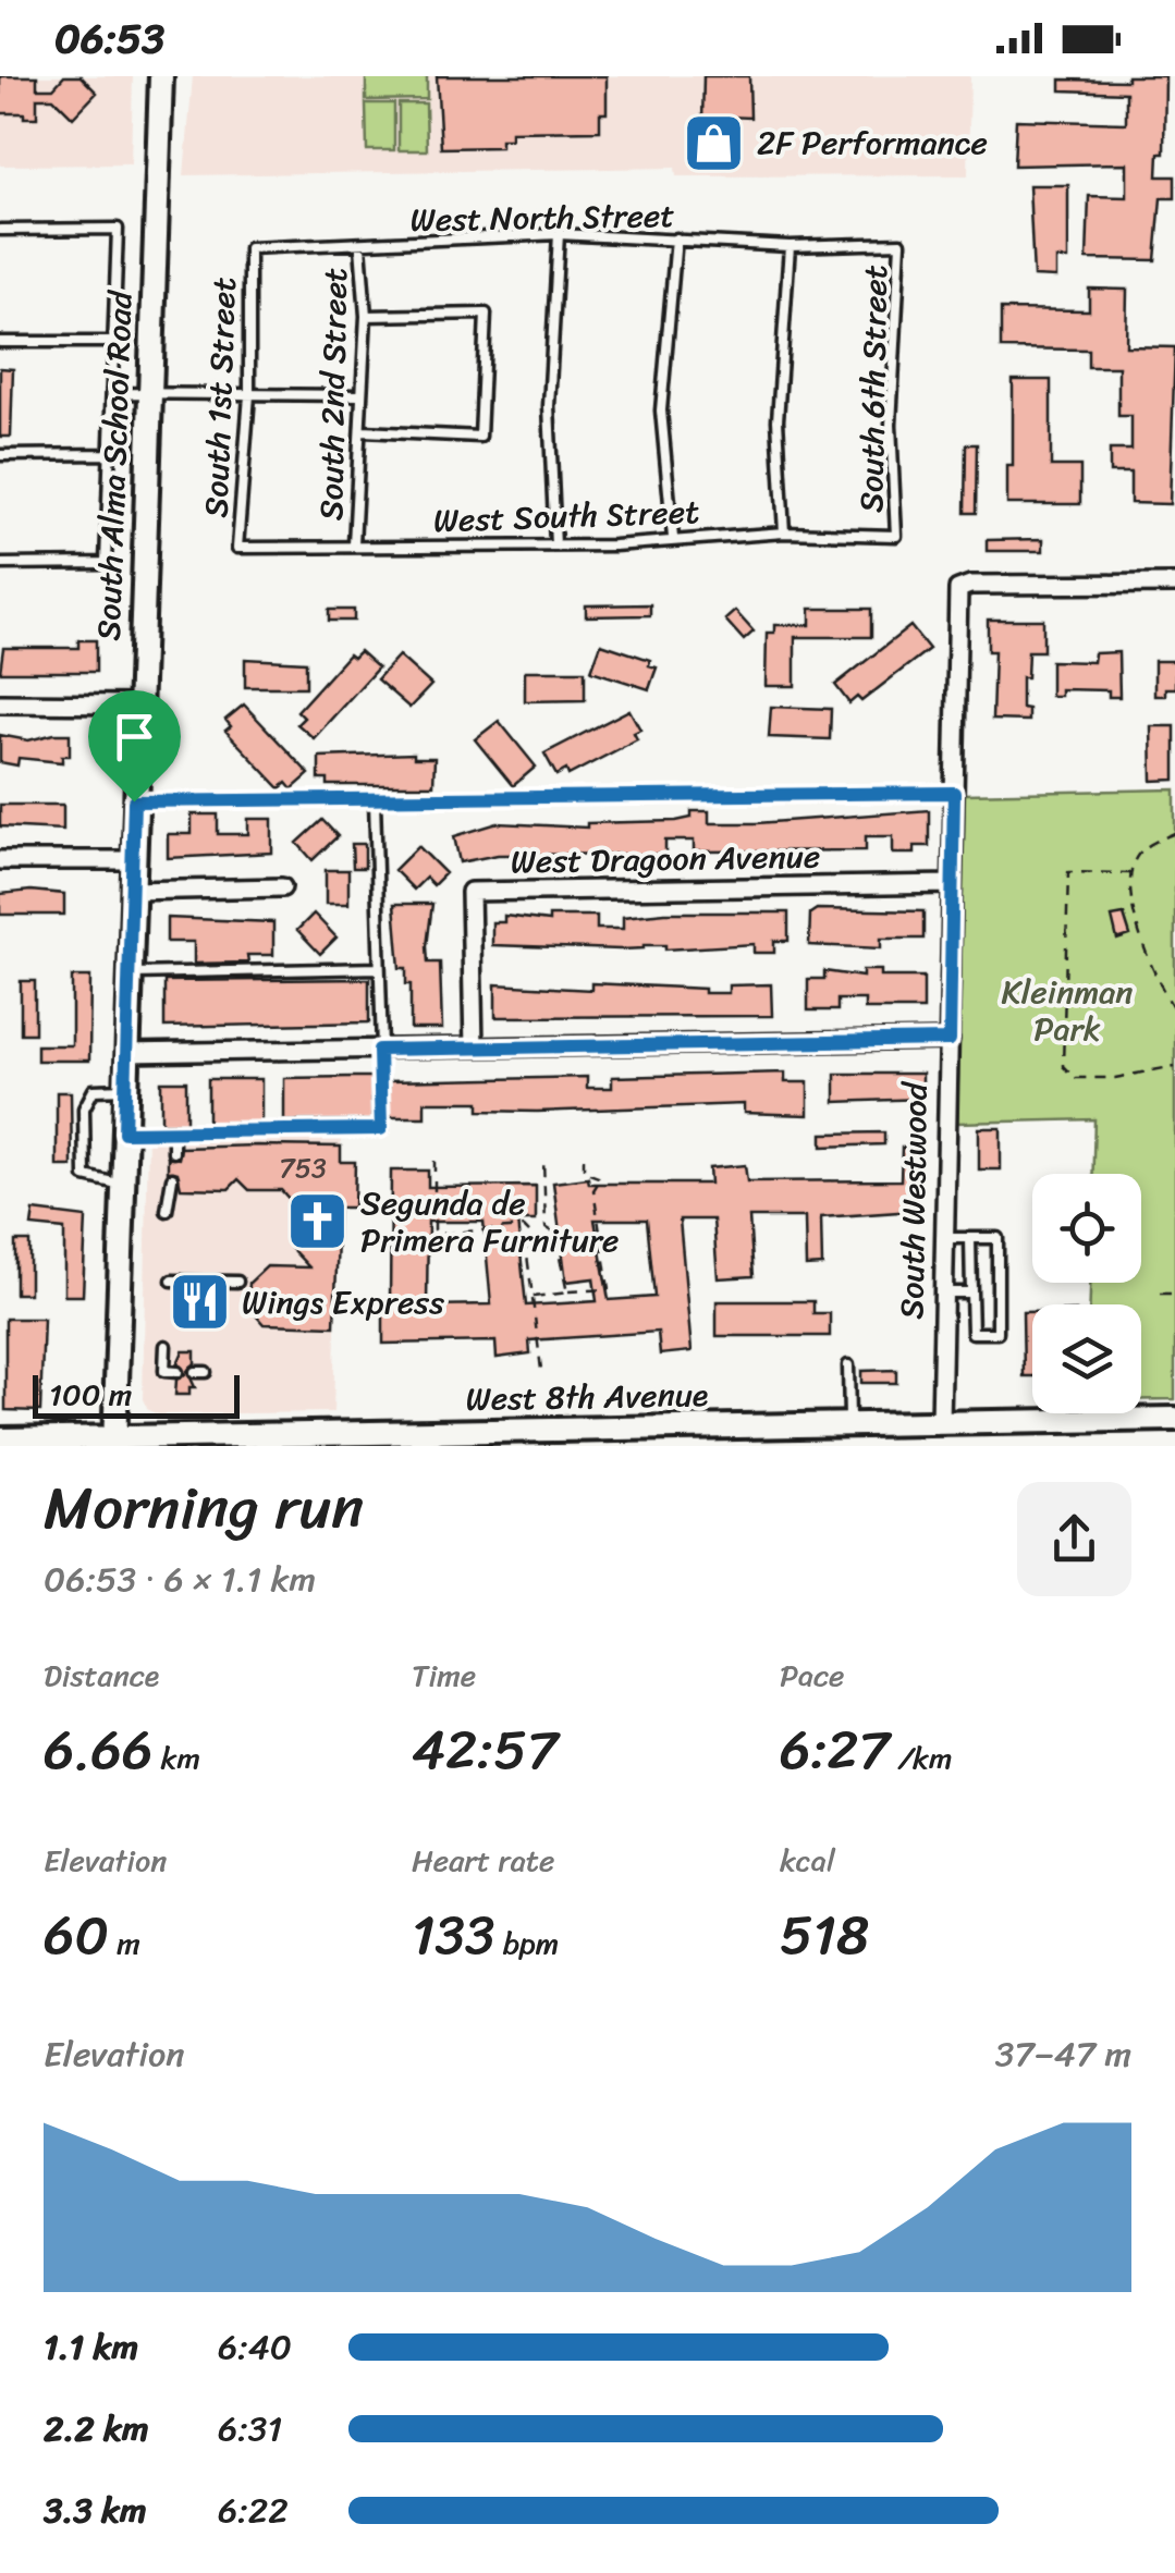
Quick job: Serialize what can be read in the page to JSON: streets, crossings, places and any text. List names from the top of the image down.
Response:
{
  "streets": {
    "main road": ["South Alma School Road", "West 8th Avenue"],
    "street": ["West Dragoon Avenue", "South Westwood"],
    "lane": [
      "West North Street",
      "South 6th Street",
      "South 2nd Street",
      "South 1st Street",
      "West South Street"
    ]
  },
  "crossings": [
    ["West North Street", "South 6th Street"],
    ["West North Street", "South 2nd Street"],
    ["West North Street", "South 1st Street"],
    ["South 6th Street", "West South Street"],
    ["South 2nd Street", "West South Street"],
    ["South 1st Street", "West South Street"],
    ["South Alma School Road", "West 8th Avenue"],
    ["West Dragoon Avenue", "South Westwood"],
    ["South Westwood", "West 8th Avenue"]
  ],
  "parks": ["Kleinman Park"],
  "places": {
    "shop": ["2F Performance"],
    "church": ["Segunda de Primera Furniture"],
    "restaurant": ["Wings Express"]
  },
  "house_numbers": ["753"],
  "scale_bar": "100 m",
  "page": {
    "status": "06:53",
    "scale": "100 m",
    "heading": ["Morning run", "06:53 · 6 × 1.1 km"],
    "stats": [
      ["Distance", "6.66 km"],
      ["Time", "42:57"],
      ["Pace", "6:27 /km"],
      ["Elevation", "60 m"],
      ["Heart rate", "133 bpm"],
      ["kcal", "518"]
    ],
    "chart": ["Elevation", "37–47 m"],
    "list": [
      {
        "name": "1.1 km",
        "note": "6:40"
      },
      {
        "name": "2.2 km",
        "note": "6:31"
      },
      {
        "name": "3.3 km",
        "note": "6:22"
      }
    ]
  }
}
